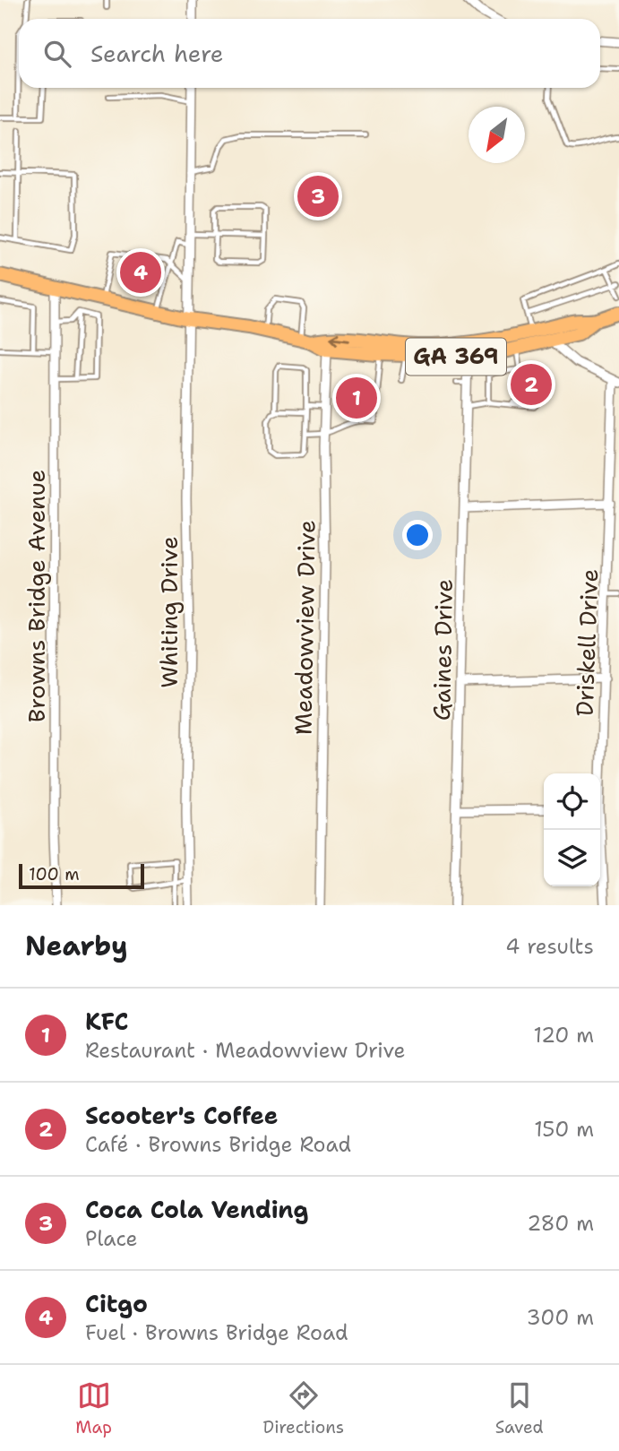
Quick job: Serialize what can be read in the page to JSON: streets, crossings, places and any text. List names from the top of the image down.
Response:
{
  "streets": {
    "main road": ["GA 369"],
    "street": [
      "Browns Bridge Avenue",
      "Whiting Drive",
      "Meadowview Drive",
      "Driskell Drive",
      "Gaines Drive"
    ]
  },
  "crossings": [
    ["GA 369", "Browns Bridge Avenue"],
    ["GA 369", "Whiting Drive"],
    ["GA 369", "Meadowview Drive"],
    ["GA 369", "Gaines Drive"]
  ],
  "scale_bar": "100 m",
  "north": "bottom left",
  "page": {
    "search": "Search here",
    "pins": [
      "3",
      "4",
      "2",
      "1"
    ],
    "scale": "100 m",
    "heading": ["Nearby", "4 results"],
    "list": [
      {
        "mark": "1",
        "name": "KFC",
        "note": "Restaurant · Meadowview Drive",
        "value": "120 m"
      },
      {
        "mark": "2",
        "name": "Scooter's Coffee",
        "note": "Café · Browns Bridge Road",
        "value": "150 m"
      },
      {
        "mark": "3",
        "name": "Coca Cola Vending",
        "note": "Place",
        "value": "280 m"
      },
      {
        "mark": "4",
        "name": "Citgo",
        "note": "Fuel · Browns Bridge Road",
        "value": "300 m"
      }
    ],
    "nav": ["Map", "Directions", "Saved"]
  }
}
